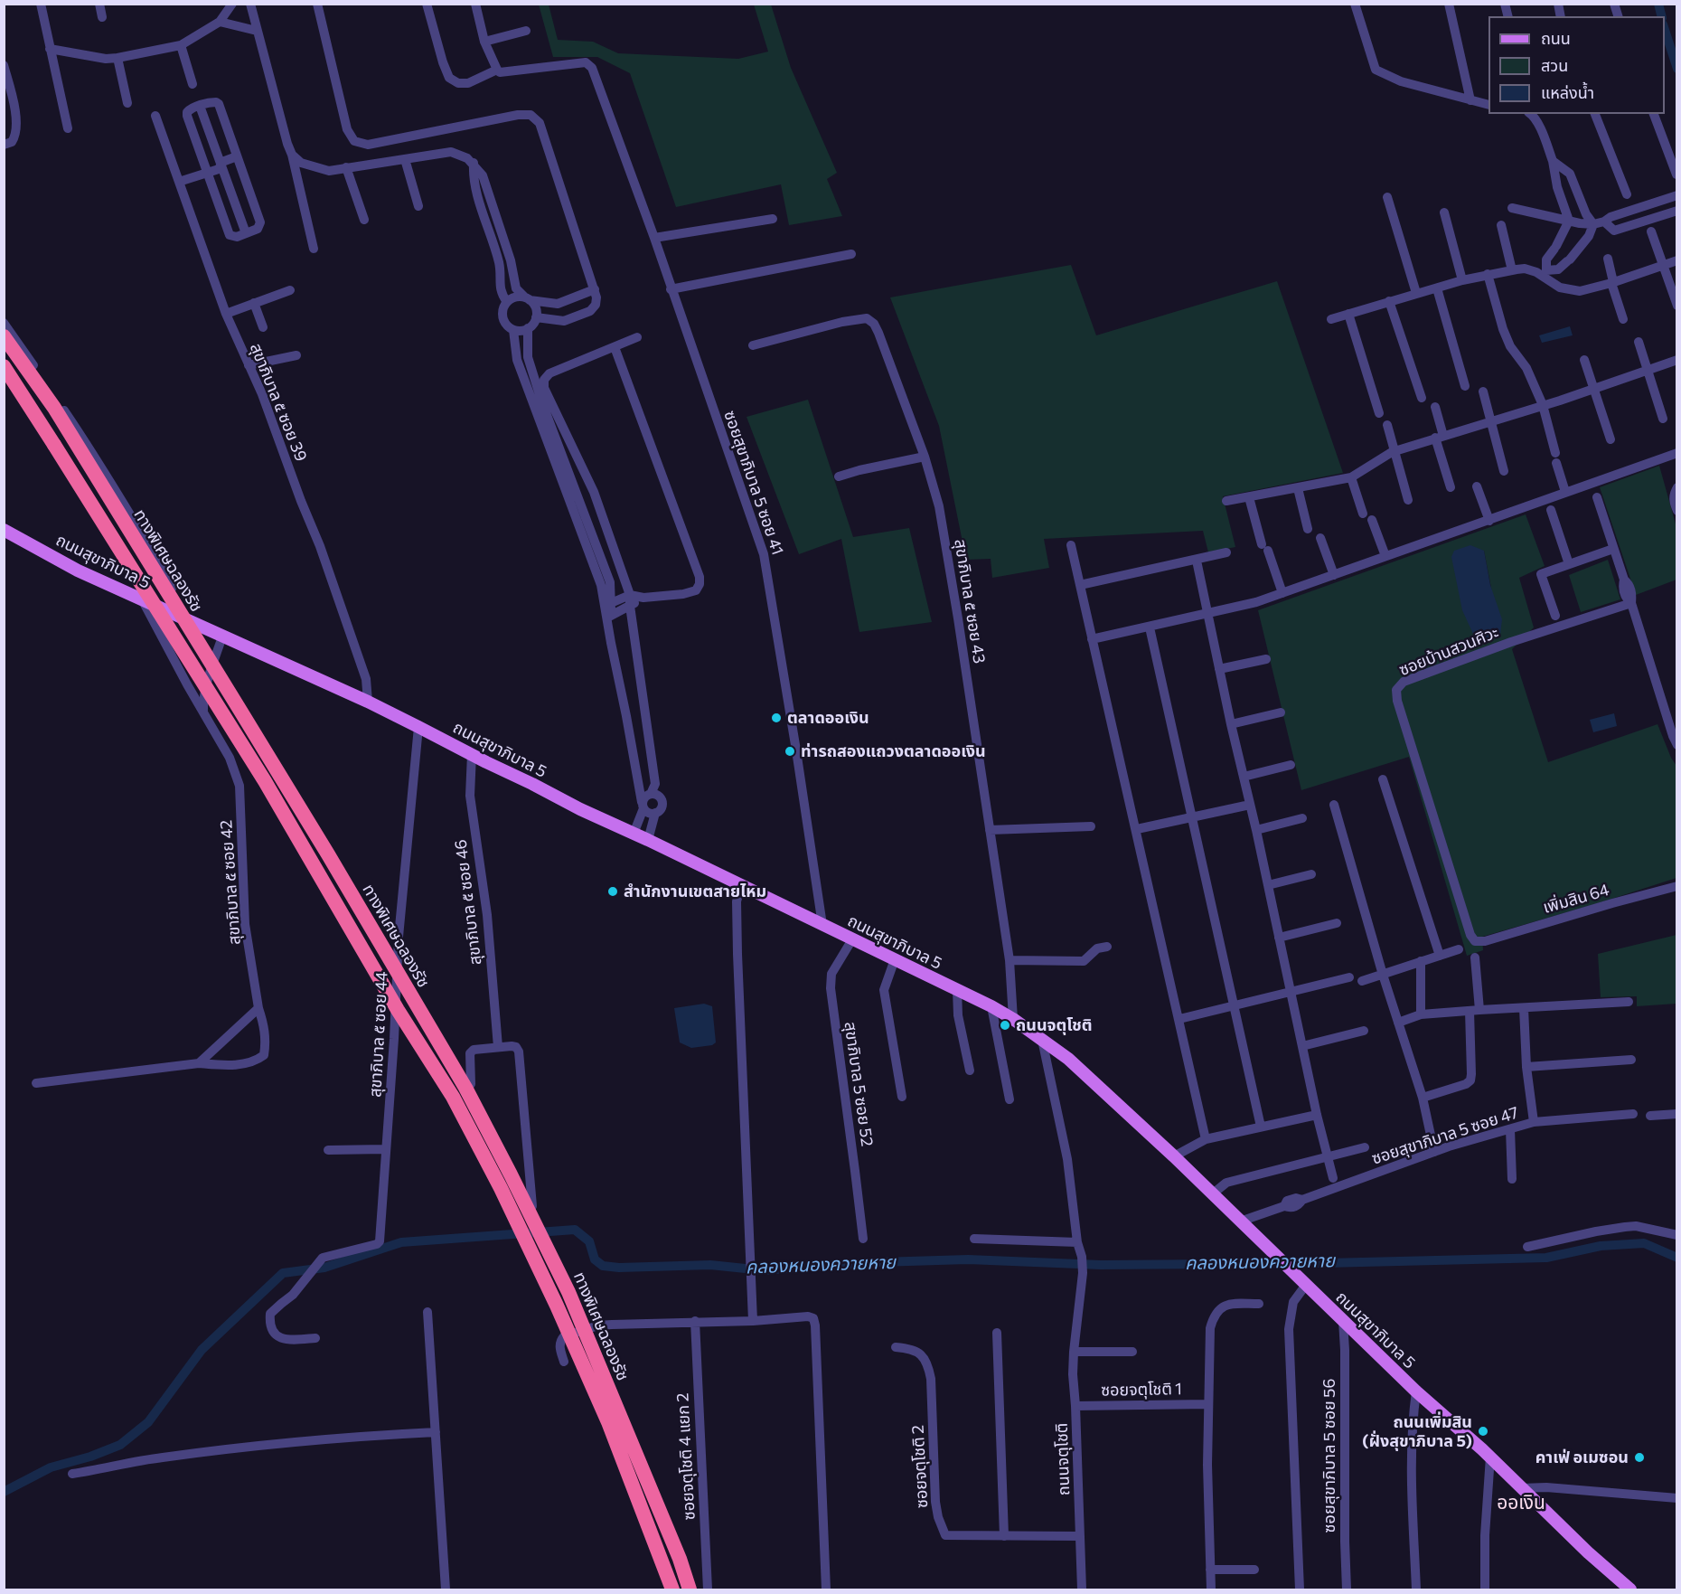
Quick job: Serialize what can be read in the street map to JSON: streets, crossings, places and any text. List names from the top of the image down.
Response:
{
  "streets": {
    "highway": ["ทางพิเศษฉลองรัช"],
    "main road": ["ถนนสุขาภิบาล 5"],
    "street": [
      "สุขาภิบาล ๕ ซอย 39",
      "ซอยสุขาภิบาล 5 ซอย 41",
      "สุขาภิบาล ๕ ซอย 43",
      "ซอยบ้านสวนศิวะ",
      "สุขาภิบาล ๕ ซอย 42",
      "เพิ่มสิน 64",
      "สุขาภิบาล ๕ ซอย 46",
      "สุขาภิบาล ๕ ซอย 44",
      "สุขาภิบาล 5 ซอย 52",
      "ซอยสุขาภิบาล 5 ซอย 47",
      "ซอยจตุโชติ 1",
      "ซอยสุขาภิบาล 5 ซอย 56",
      "ซอยจตุโชติ 4 แยก 2",
      "ถนนจตุโชติ",
      "ซอยจตุโชติ 2"
    ]
  },
  "crossings": [
    ["สุขาภิบาล ๕ ซอย 39", "ถนนสุขาภิบาล 5"],
    ["ซอยสุขาภิบาล 5 ซอย 41", "ถนนสุขาภิบาล 5"],
    ["ถนนสุขาภิบาล 5", "สุขาภิบาล ๕ ซอย 43"],
    ["ถนนสุขาภิบาล 5", "สุขาภิบาล ๕ ซอย 42"],
    ["ถนนสุขาภิบาล 5", "สุขาภิบาล ๕ ซอย 46"],
    ["ถนนสุขาภิบาล 5", "สุขาภิบาล ๕ ซอย 44"],
    ["ถนนสุขาภิบาล 5", "สุขาภิบาล 5 ซอย 52"],
    ["ถนนสุขาภิบาล 5", "ซอยสุขาภิบาล 5 ซอย 47"],
    ["ถนนสุขาภิบาล 5", "ซอยสุขาภิบาล 5 ซอย 56"],
    ["ถนนสุขาภิบาล 5", "ถนนจตุโชติ"],
    ["ซอยบ้านสวนศิวะ", "เพิ่มสิน 64"],
    ["ซอยจตุโชติ 1", "ถนนจตุโชติ"],
    ["ถนนจตุโชติ", "ซอยจตุโชติ 2"]
  ],
  "districts": ["ออเงิน"],
  "water": ["คลองหนองควายหาย"],
  "places": [
    "ตลาดออเงิน",
    "ท่ารถสองแถวงตลาดออเงิน",
    "สำนักงานเขตสายไหม",
    "ถนนจตุโชติ",
    "ถนนเพิ่มสิน (ฝั่งสุขาภิบาล 5)",
    "คาเฟ่ อเมซอน"
  ],
  "legend": ["ถนน", "สวน", "แหล่งน้ำ"]
}
